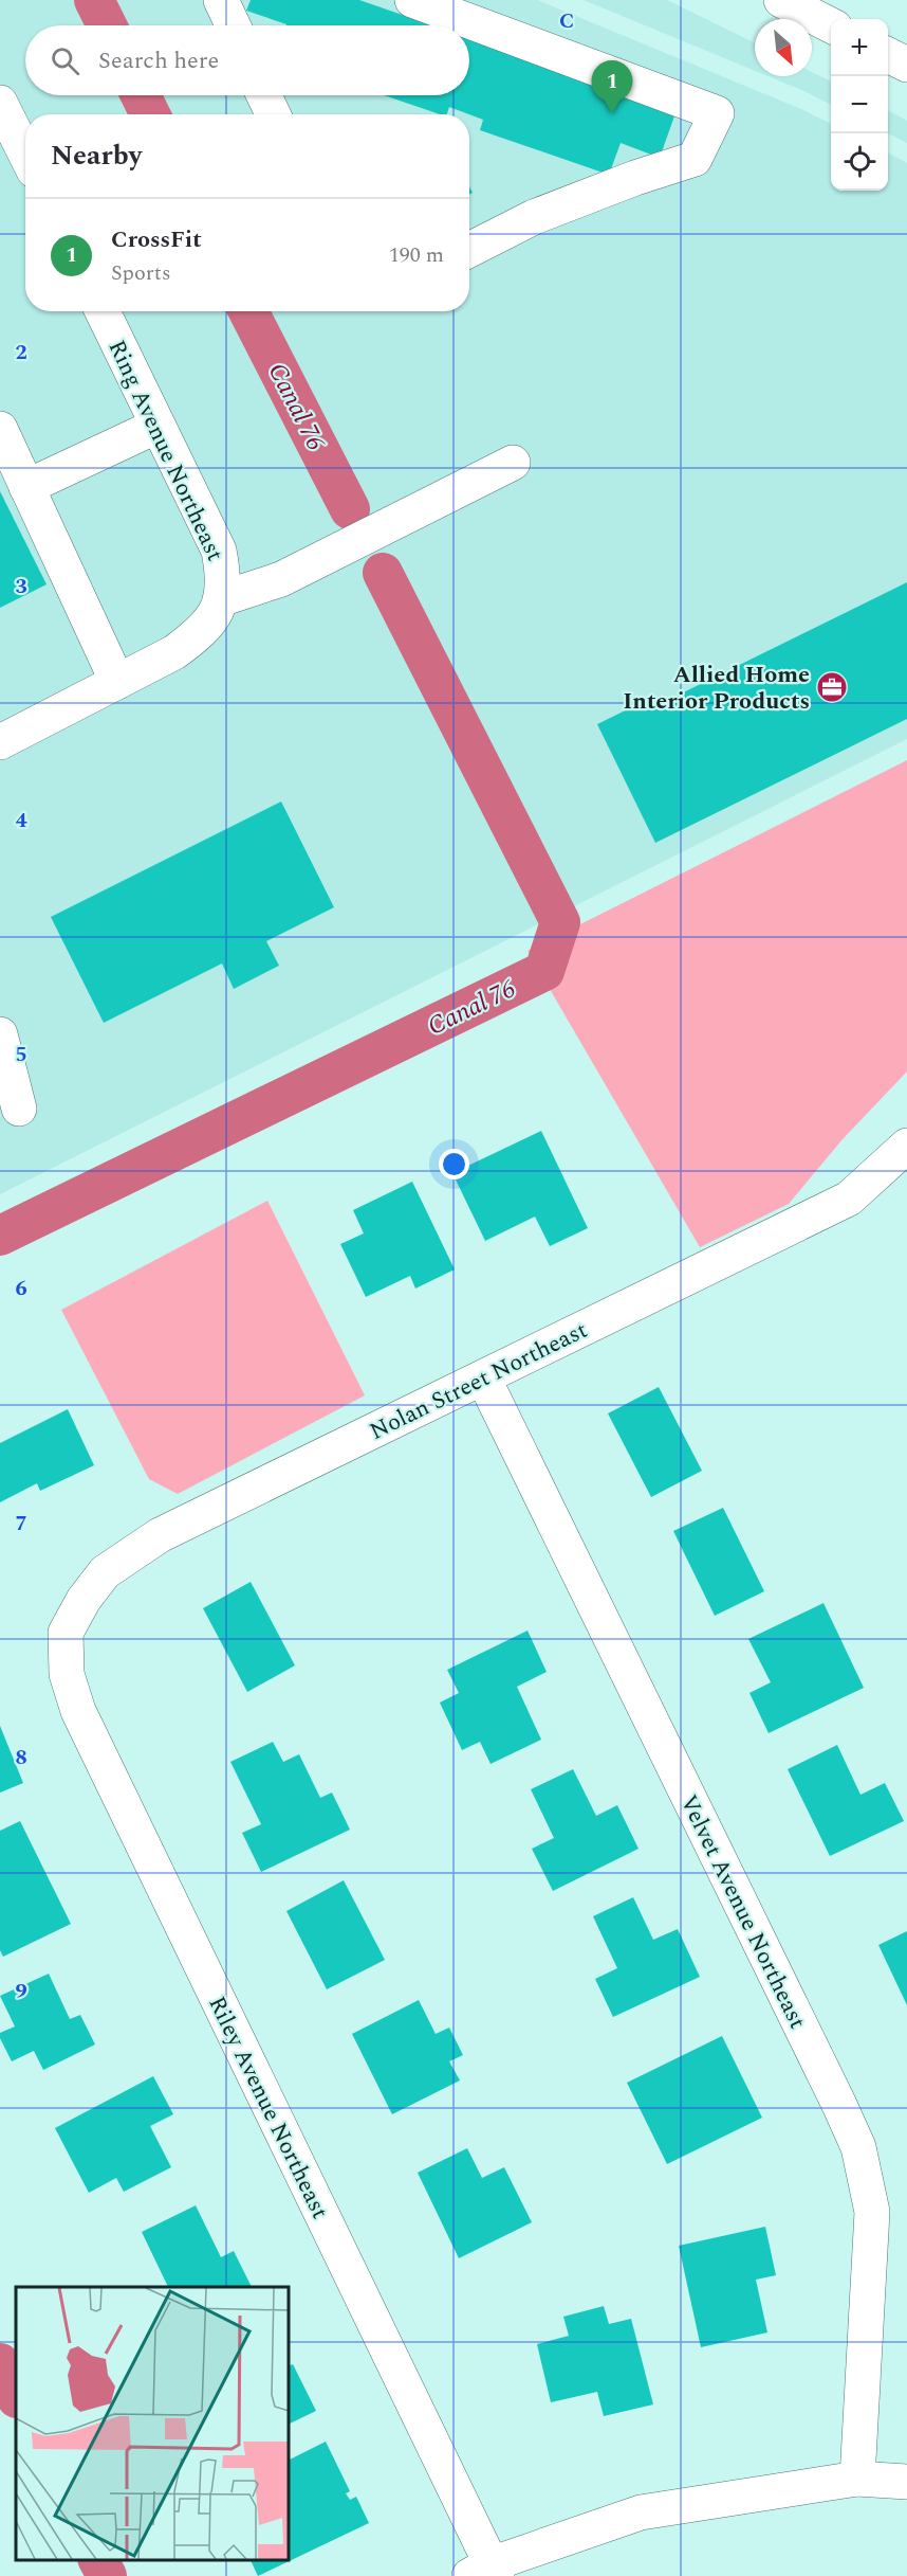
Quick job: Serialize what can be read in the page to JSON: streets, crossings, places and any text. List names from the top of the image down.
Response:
{
  "streets": {
    "main road": [
      "Ring Avenue Northeast",
      "Nolan Street Northeast",
      "Velvet Avenue Northeast",
      "Riley Avenue Northeast"
    ]
  },
  "crossings": [
    ["Nolan Street Northeast", "Velvet Avenue Northeast"],
    ["Nolan Street Northeast", "Riley Avenue Northeast"]
  ],
  "water": ["Canal 76"],
  "places": {
    "office": ["Allied Home Interior Products"]
  },
  "north": "bottom right",
  "page": {
    "map_buttons": ["+", "−"],
    "search": "Search here",
    "pins": "1",
    "heading": "Nearby",
    "list": [
      {
        "mark": "1",
        "name": "CrossFit",
        "note": "Sports",
        "value": "190 m"
      }
    ]
  },
  "grid": {
    "columns": ["C"],
    "rows": [
      "2",
      "3",
      "4",
      "5",
      "6",
      "7",
      "8",
      "9"
    ]
  }
}
